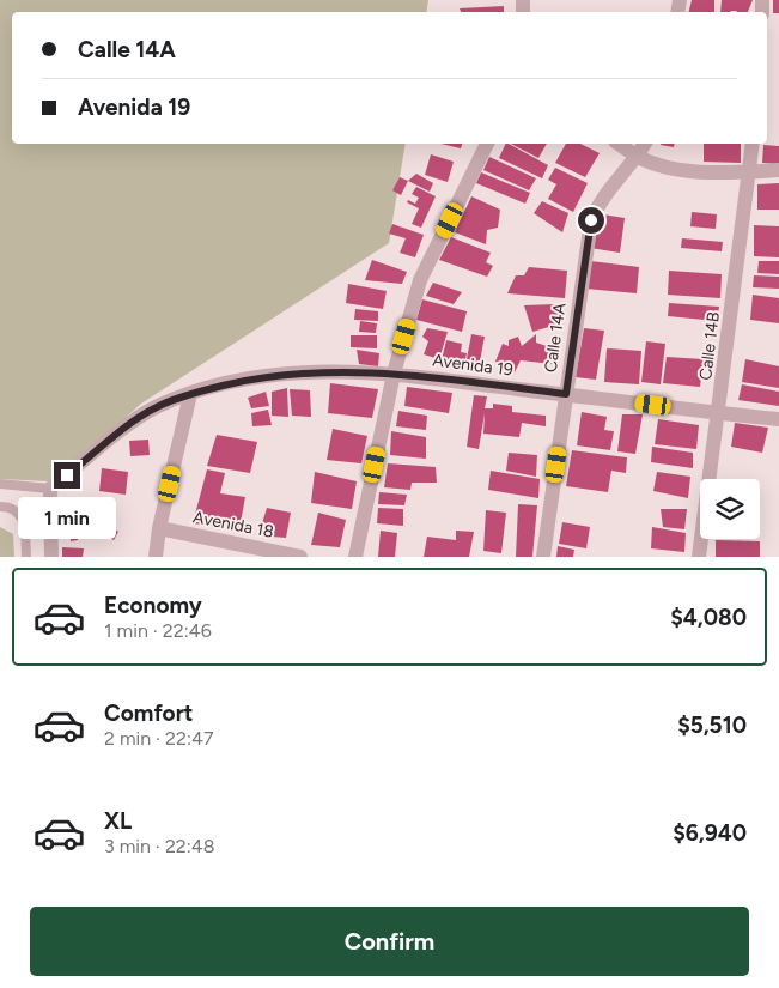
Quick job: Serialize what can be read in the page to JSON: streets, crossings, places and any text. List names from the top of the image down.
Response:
{
  "streets": {
    "street": [
      "Calle 14A",
      "Calle 14B",
      "Avenida 19",
      "Avenida 18"
    ]
  },
  "crossings": [
    ["Calle 14A", "Avenida 19"],
    ["Calle 14B", "Avenida 19"]
  ],
  "page": {
    "banner": ["Calle 14A", "Avenida 19"],
    "bubble": "1 min",
    "list": [
      {
        "name": "Economy",
        "note": "1 min · 22:46",
        "value": "$4,080"
      },
      {
        "name": "Comfort",
        "note": "2 min · 22:47",
        "value": "$5,510"
      },
      {
        "name": "XL",
        "note": "3 min · 22:48",
        "value": "$6,940"
      }
    ],
    "buttons": "Confirm"
  }
}
